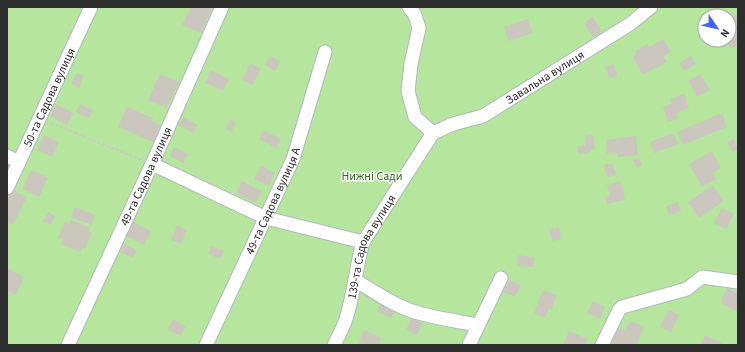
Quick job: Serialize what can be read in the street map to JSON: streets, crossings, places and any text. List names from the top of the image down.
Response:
{
  "streets": {
    "street": [
      "Завальна вулиця",
      "50-та Садова вулиця",
      "49-та Садова вулиця",
      "49-та Садова вулиця А",
      "139-та Садова вулиця"
    ]
  },
  "crossings": [
    ["Завальна вулиця", "139-та Садова вулиця"]
  ],
  "parks": ["Нижні Сади"],
  "north": "bottom right"
}
